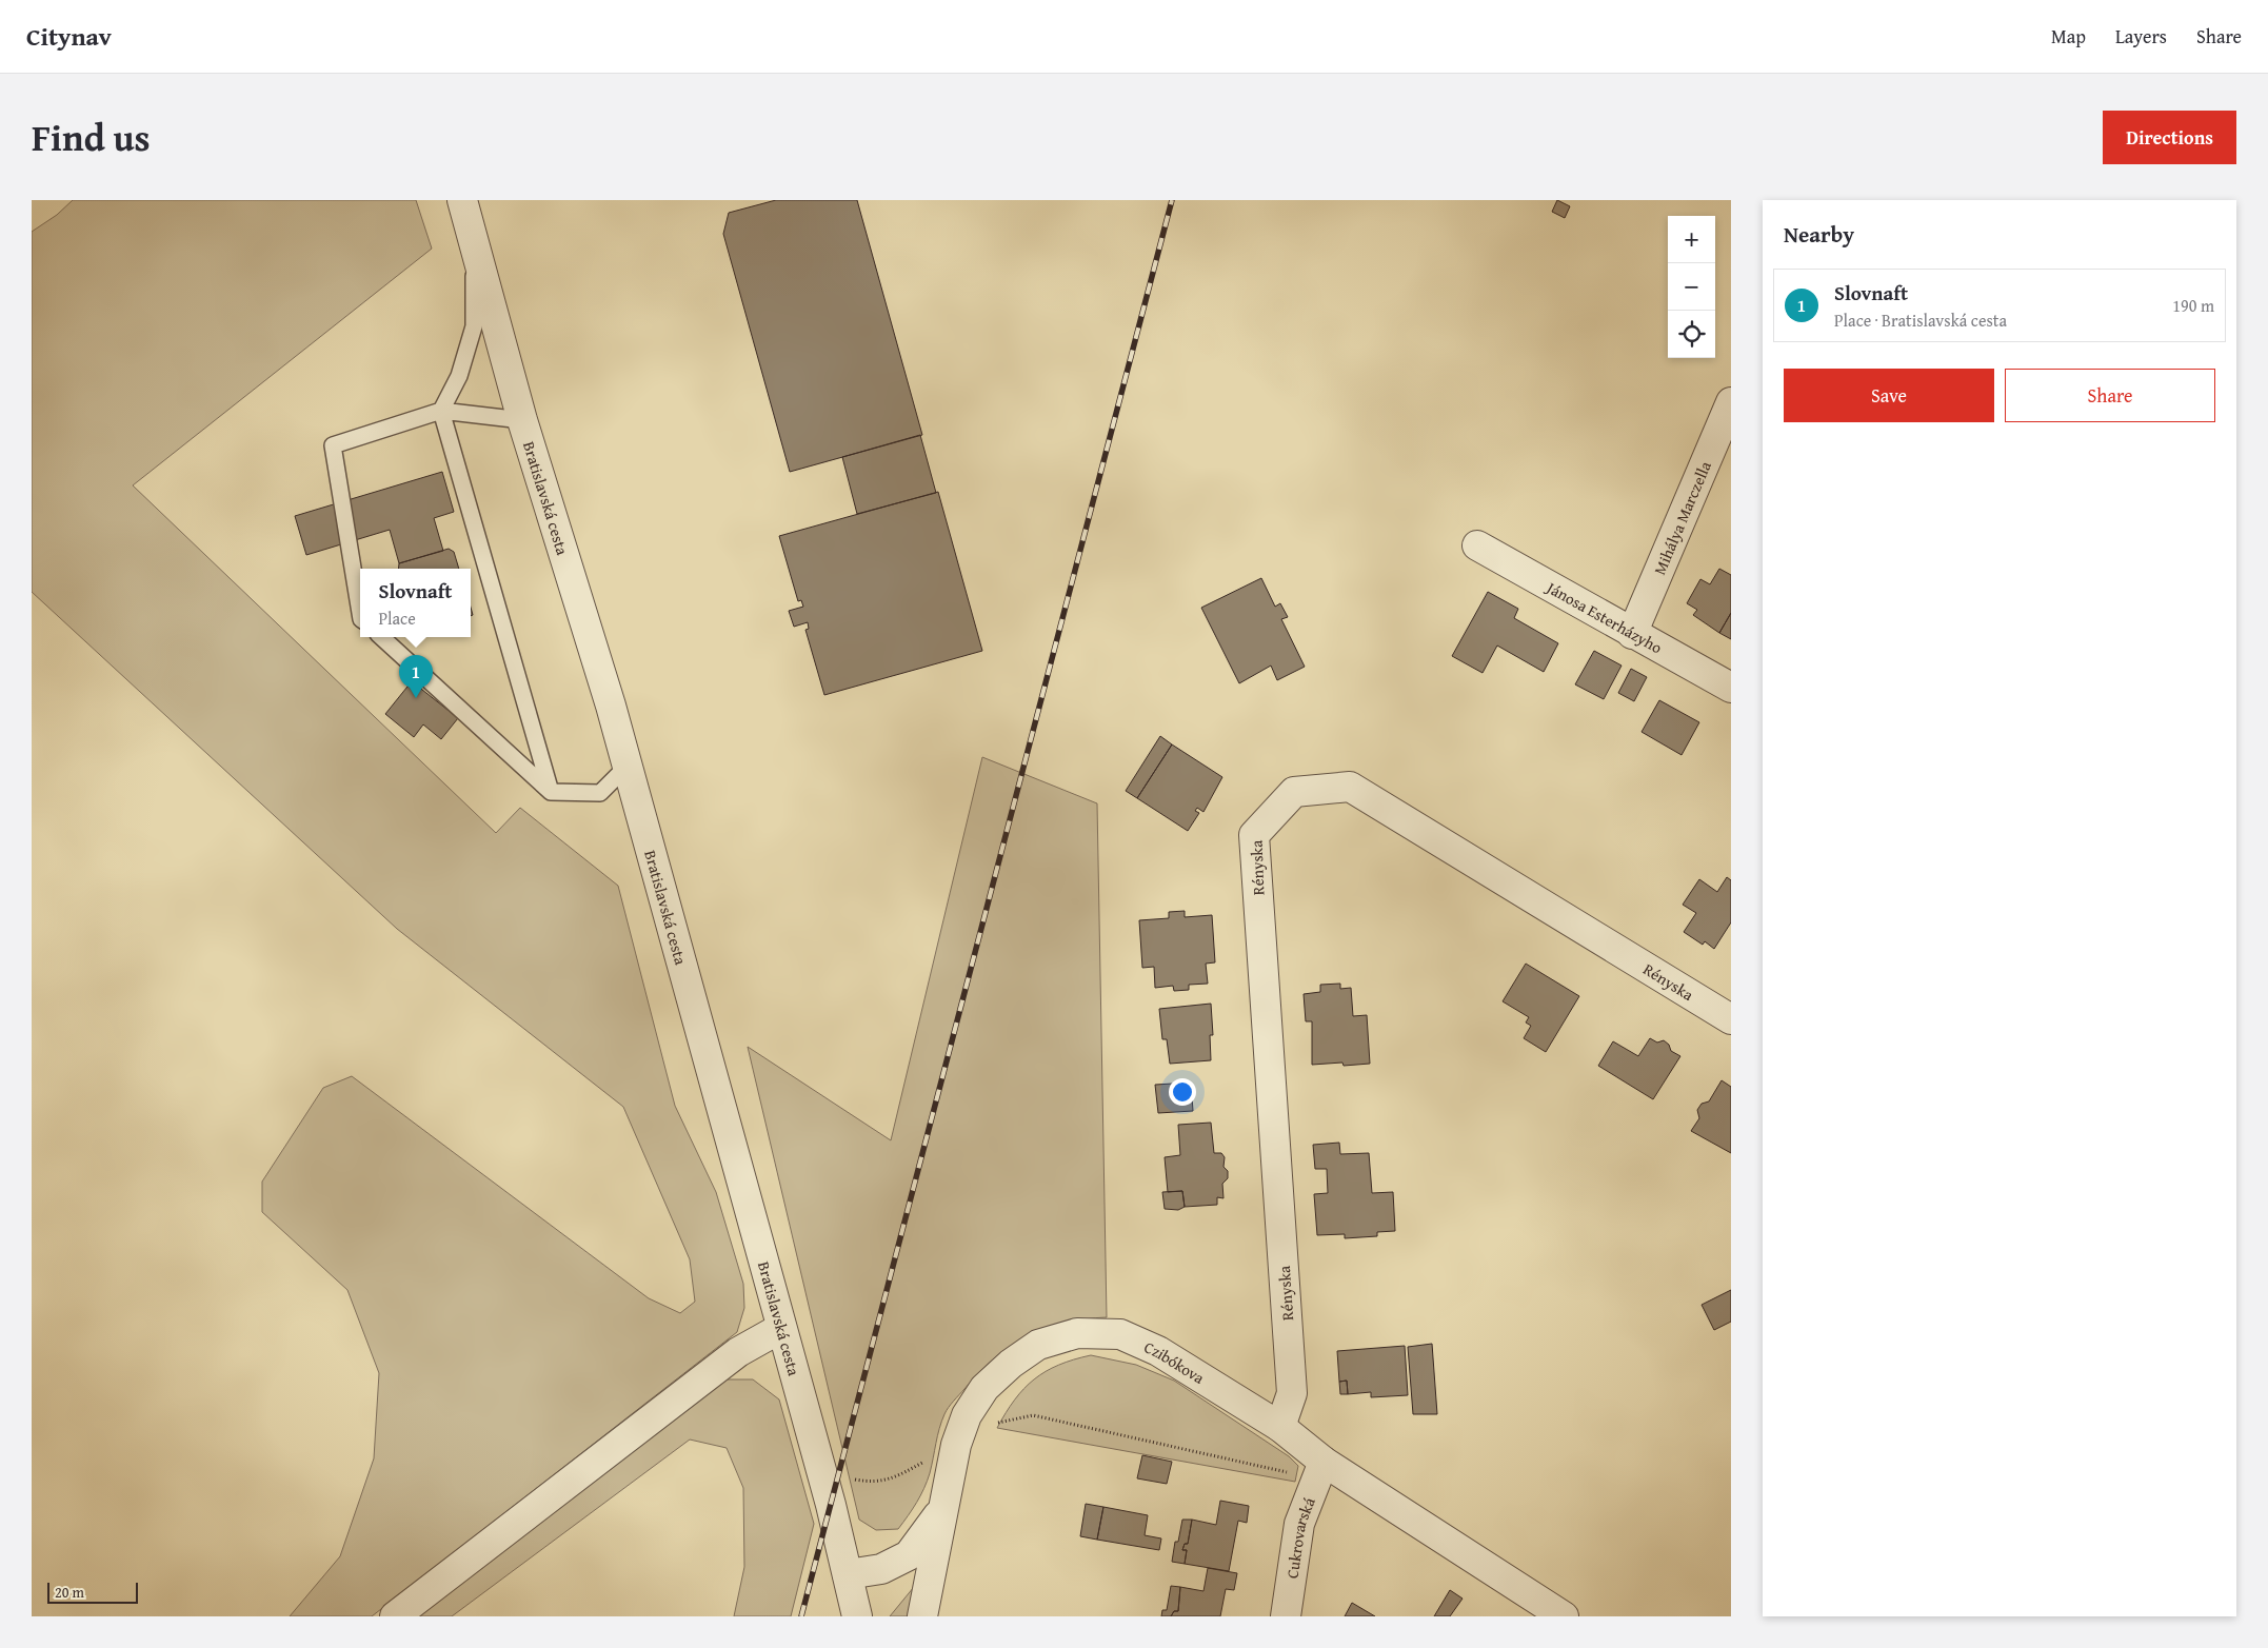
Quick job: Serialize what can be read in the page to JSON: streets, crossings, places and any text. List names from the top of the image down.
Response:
{
  "streets": {
    "street": [
      "Bratislavská cesta",
      "Mihálya Marczella",
      "Jánosa Esterházyho",
      "Rényska",
      "Czibókova",
      "Cukrovarská"
    ]
  },
  "crossings": [
    ["Bratislavská cesta", "Czibókova"],
    ["Mihálya Marczella", "Jánosa Esterházyho"],
    ["Rényska", "Czibókova"],
    ["Czibókova", "Cukrovarská"]
  ],
  "scale_bar": "20 m",
  "page": {
    "header": "Citynav",
    "nav": ["Map", "Layers", "Share"],
    "title": "Find us",
    "buttons": [
      "Directions",
      ["Save", "Share"]
    ],
    "heading": "Nearby",
    "map_buttons": ["+", "−"],
    "list": [
      {
        "mark": "1",
        "name": "Slovnaft",
        "note": "Place · Bratislavská cesta",
        "value": "190 m"
      }
    ],
    "popup": ["Slovnaft", "Place"],
    "pins": "1",
    "scale": "20 m"
  }
}
